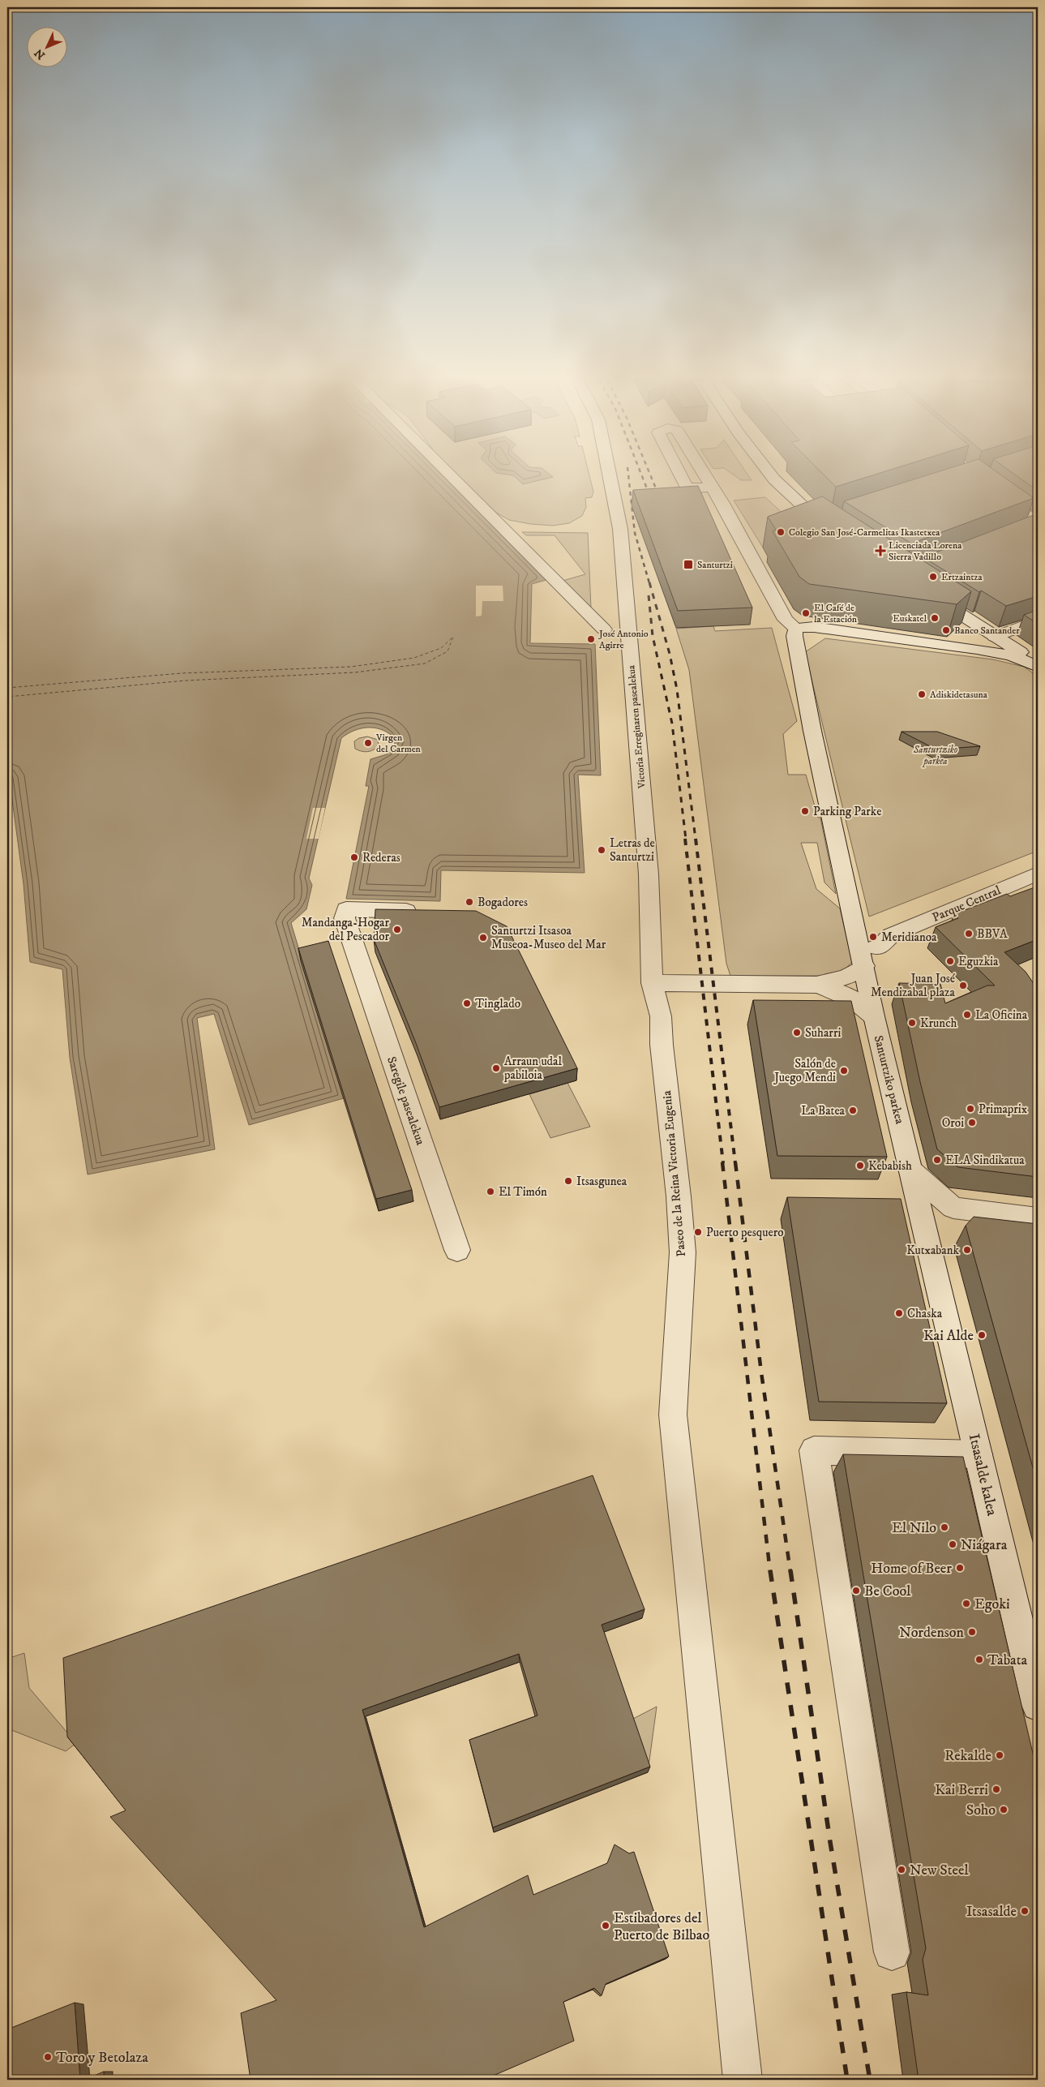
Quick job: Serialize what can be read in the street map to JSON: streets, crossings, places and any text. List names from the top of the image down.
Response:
{
  "streets": {
    "street": [
      "Victoria Erreginaren pasealekua",
      "Parque Central",
      "Santurtziko parkea",
      "Saregile pasealekua",
      "Paseo de la Reina Victoria Eugenia",
      "Itsasalde kalea"
    ]
  },
  "crossings": [
    ["Victoria Erreginaren pasealekua", "Paseo de la Reina Victoria Eugenia"],
    ["Santurtziko parkea", "Itsasalde kalea"]
  ],
  "parks": ["Santurtziko parkea"],
  "places": {
    "other": [
      "Colegio San José-Carmelitas Ikastetxea",
      "Ertzaintza",
      "El Café de la Estación",
      "Euskatel",
      "Banco Santander",
      "José Antonio Agirre",
      "Adiskidetasuna",
      "Virgen del Carmen",
      "Parking Parke",
      "Letras de Santurtzi",
      "Rederas",
      "Bogadores",
      "Mandanga-Hogar del Pescador",
      "BBVA",
      "Meridianoa",
      "Santurtzi Itsasoa Museoa-Museo del Mar",
      "Eguzkia",
      "Juan José Mendizabal plaza",
      "Tinglado",
      "La Oficina",
      "Krunch",
      "Suharri",
      "Arraun udal pabiloia",
      "Salón de Juego Mendi",
      "Primaprix",
      "La Batea",
      "Oroi",
      "ELA Sindikatua",
      "Kebabish",
      "Itsasgunea",
      "El Timón",
      "Puerto pesquero",
      "Kutxabank",
      "Chaska",
      "Kai Alde",
      "El Nilo",
      "Niágara",
      "Home of Beer",
      "Be Cool",
      "Egoki",
      "Nordenson",
      "Tabata",
      "Rekalde",
      "Kai Berri",
      "Soho",
      "New Steel",
      "Itsasalde",
      "Estibadores del Puerto de Bilbao",
      "Toro y Betolaza"
    ],
    "health": ["Licenciada Lorena Sierra Vadillo"],
    "transit": ["Santurtzi"]
  },
  "north": "bottom left"
}
